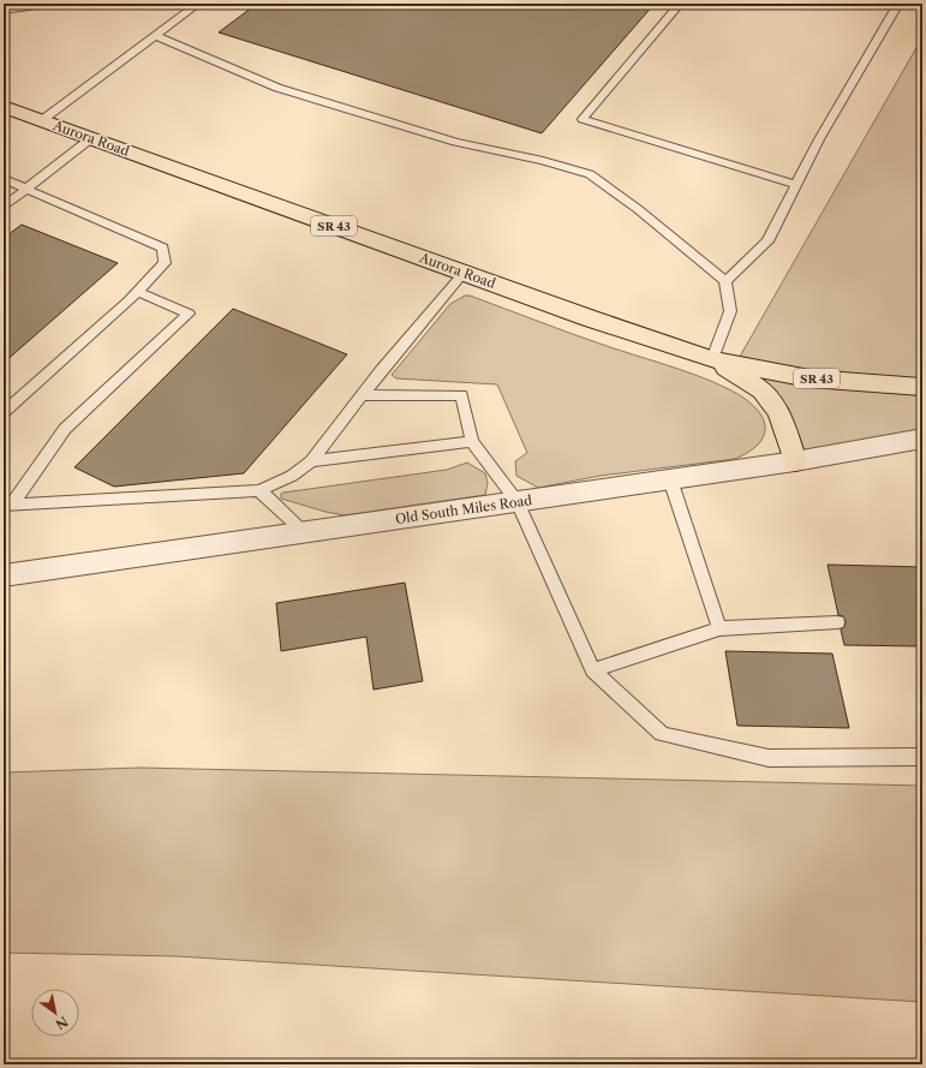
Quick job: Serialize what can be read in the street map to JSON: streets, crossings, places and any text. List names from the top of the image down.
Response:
{
  "streets": {
    "main road": ["Aurora Road", "SR 43"],
    "street": ["Old South Miles Road"]
  },
  "north": "bottom right"
}
